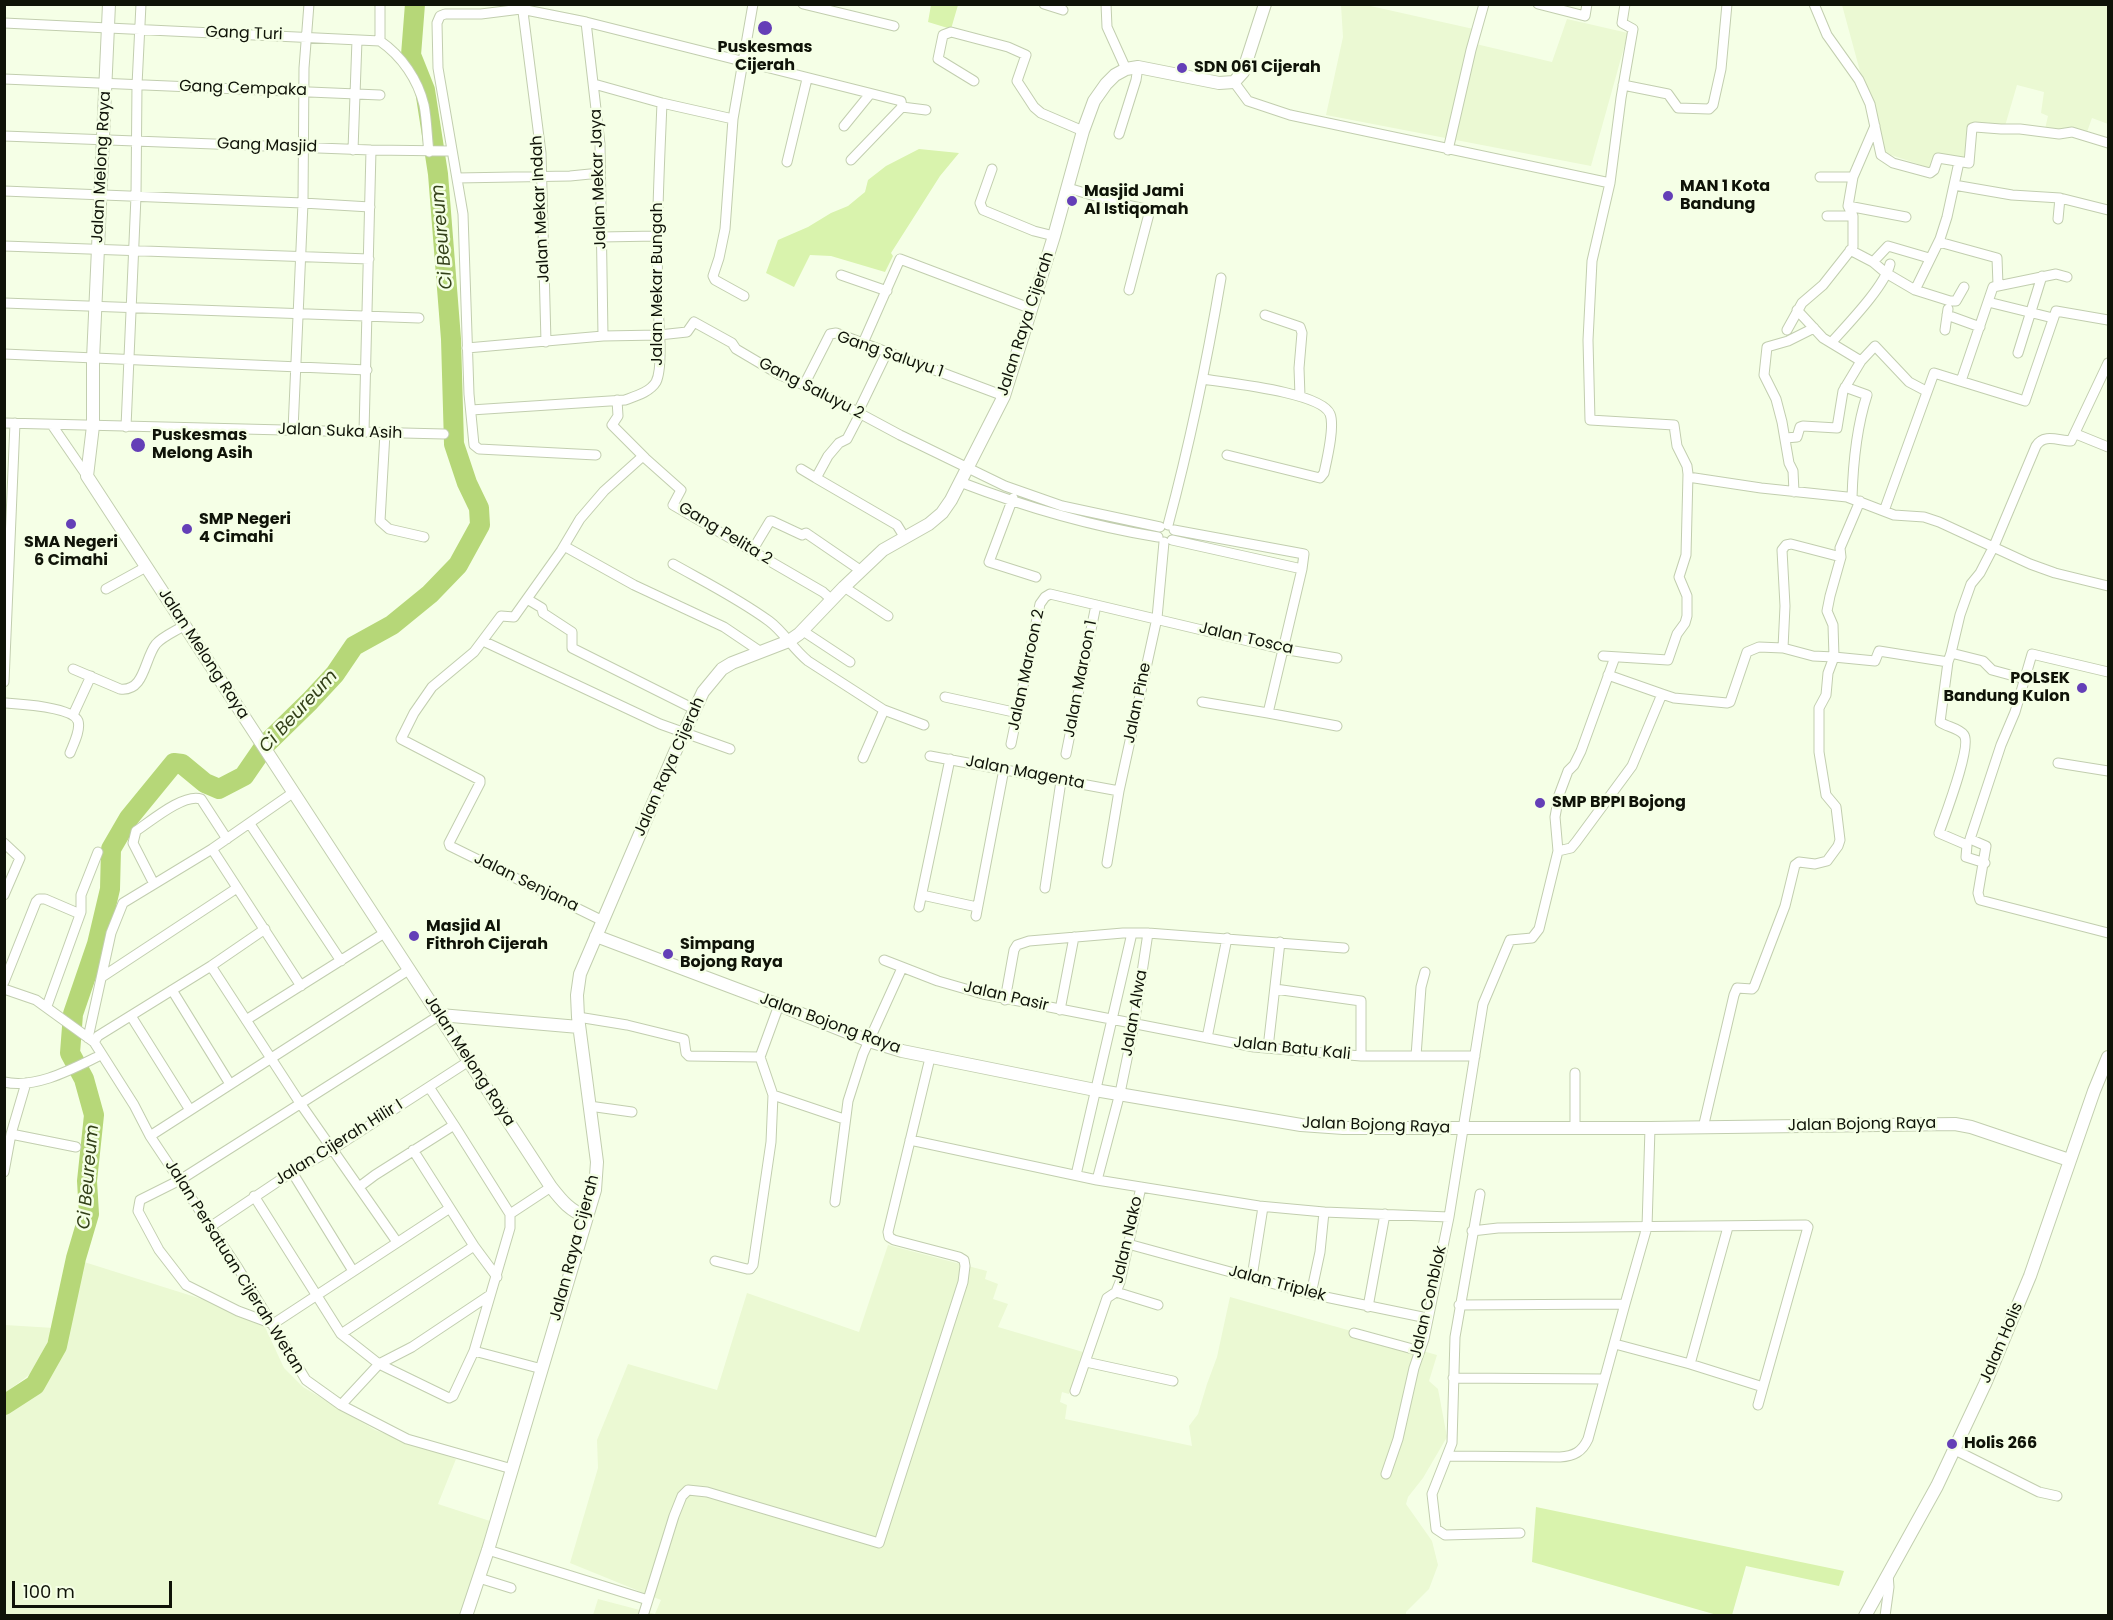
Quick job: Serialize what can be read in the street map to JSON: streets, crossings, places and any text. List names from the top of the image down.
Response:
{
  "streets": {
    "main road": [
      "Jalan Melong Raya",
      "Jalan Raya Cijerah",
      "Jalan Bojong Raya",
      "Jalan Holis"
    ],
    "street": [
      "Gang Turi",
      "Gang Cempaka",
      "Gang Masjid",
      "Jalan Mekar Jaya",
      "Jalan Mekar Indah",
      "Jalan Mekar Bungah",
      "Gang Saluyu 1",
      "Gang Saluyu 2",
      "Jalan Suka Asih",
      "Gang Pelita 2",
      "Jalan Tosca",
      "Jalan Maroon 2",
      "Jalan Maroon 1",
      "Jalan Pine",
      "Jalan Magenta",
      "Jalan Senjana",
      "Jalan Pasir",
      "Jalan Alwa",
      "Jalan Batu Kali",
      "Jalan Cijerah Hilir I",
      "Jalan Nako",
      "Jalan Persatuan Cijerah Wetan",
      "Jalan Triplek",
      "Jalan Conblok"
    ]
  },
  "crossings": [
    ["Gang Turi", "Jalan Melong Raya"],
    ["Gang Cempaka", "Jalan Melong Raya"],
    ["Gang Masjid", "Jalan Melong Raya"],
    ["Jalan Melong Raya", "Jalan Raya Cijerah"],
    ["Jalan Melong Raya", "Jalan Suka Asih"],
    ["Jalan Melong Raya", "Jalan Cijerah Hilir I"],
    ["Jalan Mekar Bungah", "Gang Saluyu 2"],
    ["Jalan Mekar Bungah", "Gang Pelita 2"],
    ["Jalan Raya Cijerah", "Gang Saluyu 1"],
    ["Jalan Raya Cijerah", "Gang Saluyu 2"],
    ["Jalan Raya Cijerah", "Gang Pelita 2"],
    ["Jalan Raya Cijerah", "Jalan Senjana"],
    ["Jalan Raya Cijerah", "Jalan Bojong Raya"],
    ["Jalan Raya Cijerah", "Jalan Persatuan Cijerah Wetan"],
    ["Gang Saluyu 1", "Gang Saluyu 2"],
    ["Jalan Tosca", "Jalan Maroon 2"],
    ["Jalan Tosca", "Jalan Maroon 1"],
    ["Jalan Tosca", "Jalan Pine"],
    ["Jalan Pine", "Jalan Magenta"],
    ["Jalan Pasir", "Jalan Alwa"],
    ["Jalan Pasir", "Jalan Batu Kali"],
    ["Jalan Alwa", "Jalan Bojong Raya"],
    ["Jalan Alwa", "Jalan Batu Kali"],
    ["Jalan Bojong Raya", "Jalan Conblok"],
    ["Jalan Bojong Raya", "Jalan Holis"],
    ["Jalan Batu Kali", "Jalan Conblok"],
    ["Jalan Cijerah Hilir I", "Jalan Persatuan Cijerah Wetan"],
    ["Jalan Nako", "Jalan Triplek"],
    ["Jalan Triplek", "Jalan Conblok"]
  ],
  "water": ["Ci Beureum"],
  "places": [
    "Puskesmas Cijerah",
    "SDN 061 Cijerah",
    "MAN 1 Kota Bandung",
    "Masjid Jami Al Istiqomah",
    "Puskesmas Melong Asih",
    "SMA Negeri 6 Cimahi",
    "SMP Negeri 4 Cimahi",
    "POLSEK Bandung Kulon",
    "SMP BPPI Bojong",
    "Masjid Al Fithroh Cijerah",
    "Simpang Bojong Raya",
    "Holis 266"
  ],
  "scale_bar": "100 m"
}
